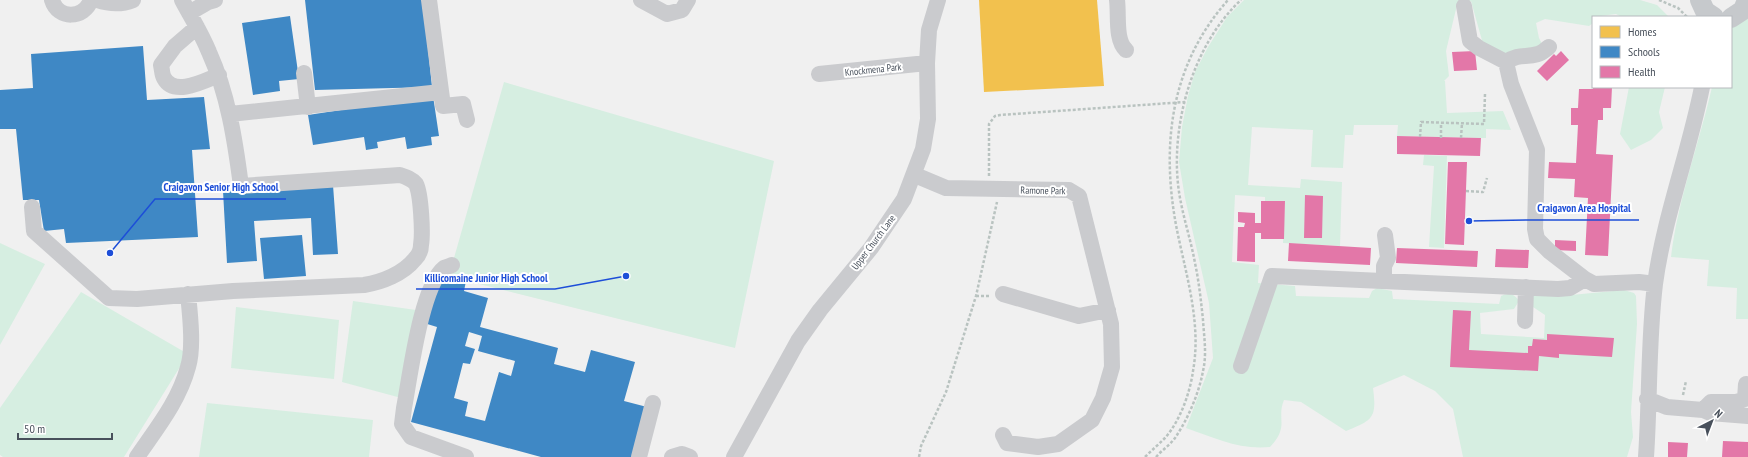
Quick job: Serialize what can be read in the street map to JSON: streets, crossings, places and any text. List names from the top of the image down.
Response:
{
  "streets": {
    "street": ["Knockmena Park", "Ramone Park", "Upper Church Lane"]
  },
  "crossings": [
    ["Knockmena Park", "Upper Church Lane"],
    ["Ramone Park", "Upper Church Lane"]
  ],
  "places": ["Craigavon Area Hospital", "Craigavon Senior High School", "Killicomaine Junior High School"],
  "legend": ["Homes", "Schools", "Health"],
  "scale_bar": "50 m",
  "north": "top right"
}
